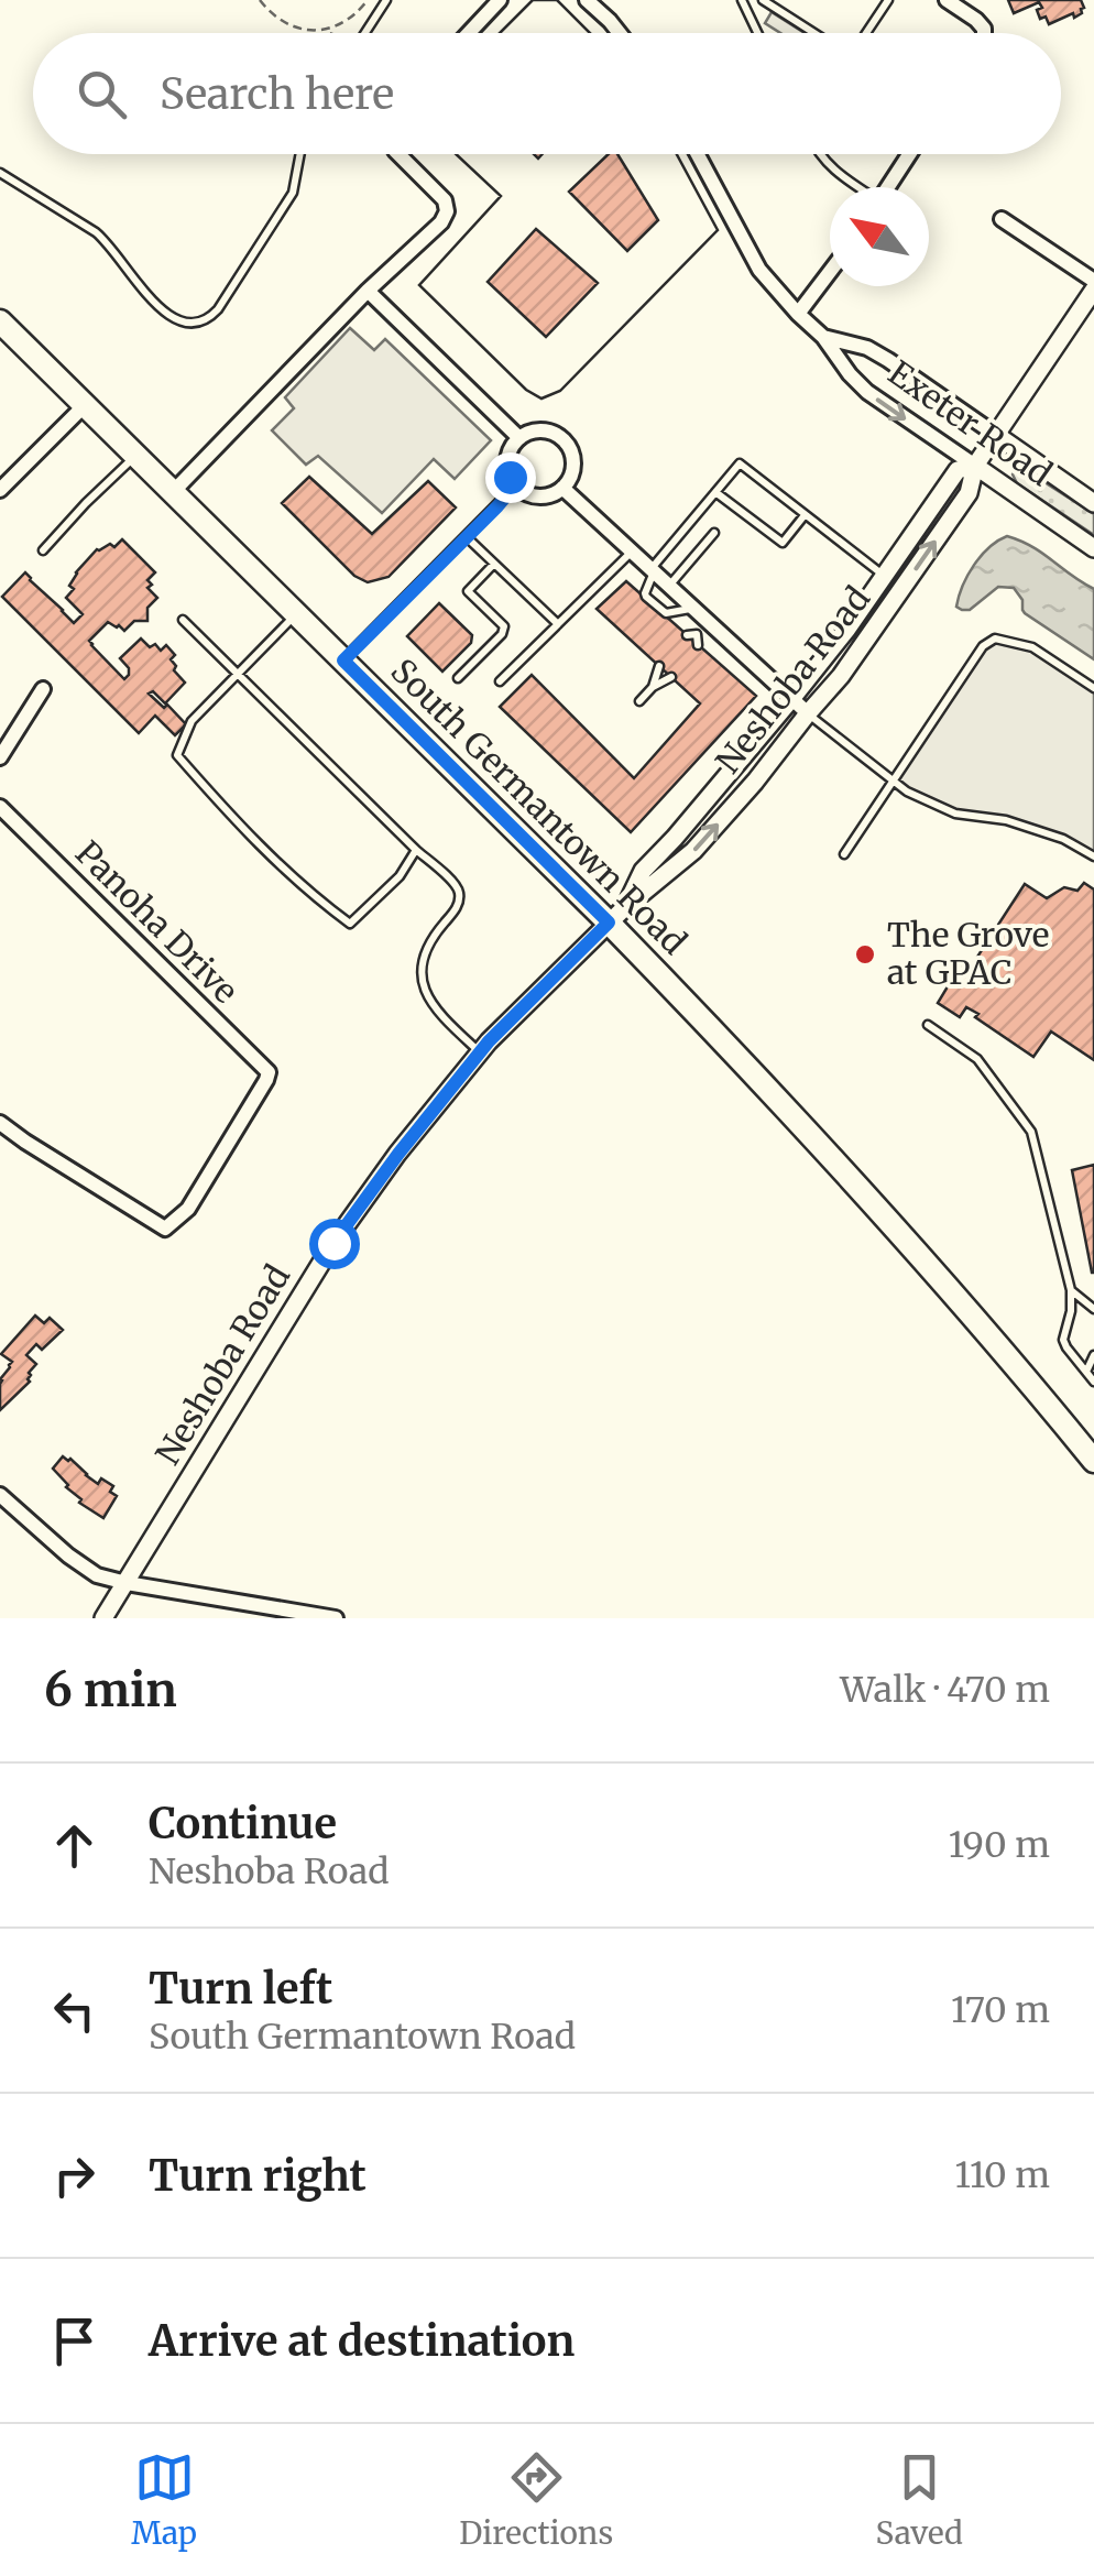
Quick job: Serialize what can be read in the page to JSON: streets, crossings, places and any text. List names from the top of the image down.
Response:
{
  "streets": {
    "main road": ["South Germantown Road"],
    "street": ["Exeter Road", "Neshoba Road", "Panoha Drive"]
  },
  "crossings": [
    ["Exeter Road", "Neshoba Road"],
    ["Neshoba Road", "South Germantown Road"]
  ],
  "places": ["The Grove at GPAC"],
  "north": "top left",
  "page": {
    "search": "Search here",
    "heading": ["6 min", "Walk · 470 m"],
    "list": [
      ["Continue", "Neshoba Road", "190 m"],
      ["Turn left", "South Germantown Road", "170 m"],
      ["Turn right", "110 m"],
      "Arrive at destination"
    ],
    "nav": ["Map", "Directions", "Saved"]
  }
}
